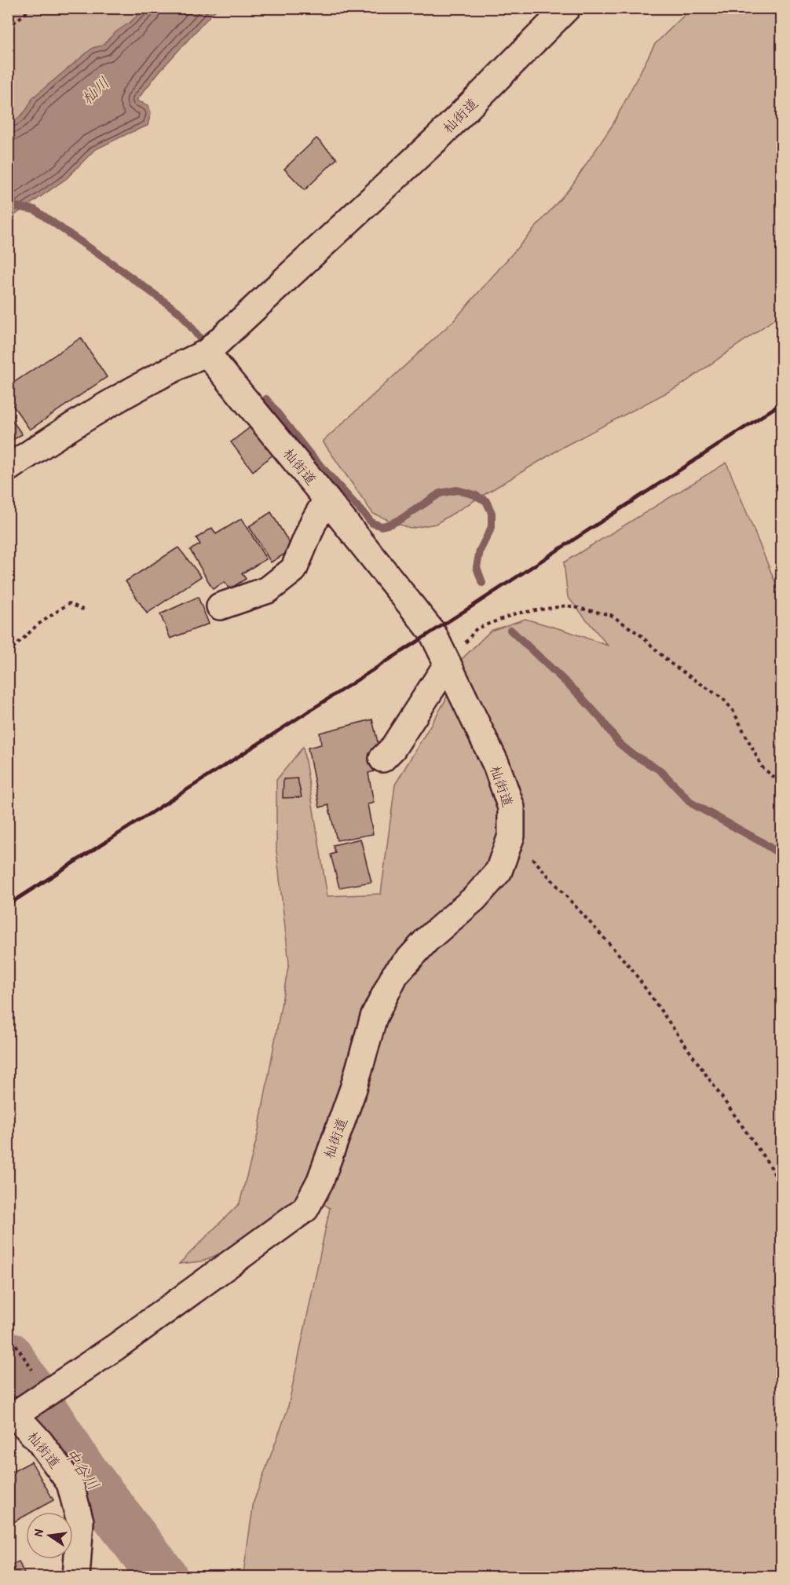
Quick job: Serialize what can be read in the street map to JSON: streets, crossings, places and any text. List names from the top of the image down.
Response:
{
  "streets": {
    "street": ["杣街道"]
  },
  "water": ["杣川", "中谷川"],
  "north": "left"
}
